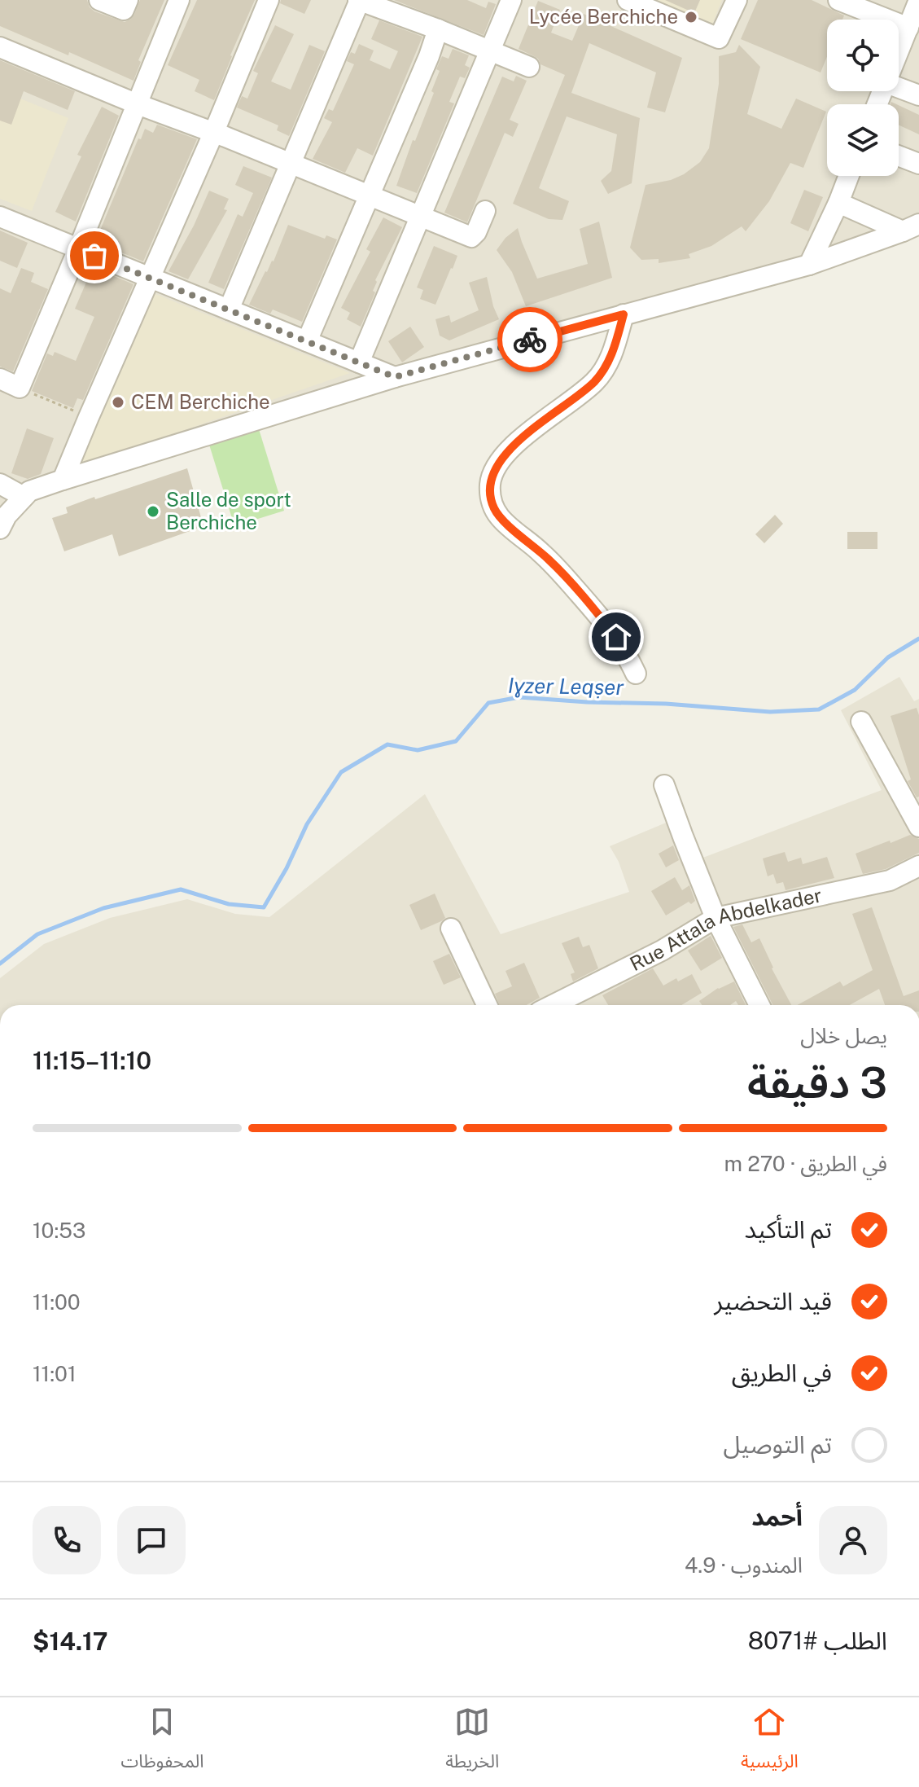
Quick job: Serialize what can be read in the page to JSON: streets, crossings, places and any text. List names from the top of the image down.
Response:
{
  "streets": {
    "street": ["Rue Attala Abdelkader"]
  },
  "water": ["Iɣzer Leqṣer"],
  "places": ["Lycée Berchiche", "CEM Berchiche", "Salle de sport Berchiche"],
  "page": {
    "heading": ["3 دقيقة", "يصل خلال", "11:10–11:15"],
    "panel": [
      "أحمد",
      "المندوب · 4.9",
      "الطلب #8071",
      "$14.17"
    ],
    "bar": "في الطريق · 270 m",
    "list": [
      ["تم التأكيد", "10:53"],
      ["قيد التحضير", "11:00"],
      ["في الطريق", "11:01"],
      "تم التوصيل"
    ],
    "tabs": ["الرئيسية", "الخريطة", "المحفوظات"]
  }
}
